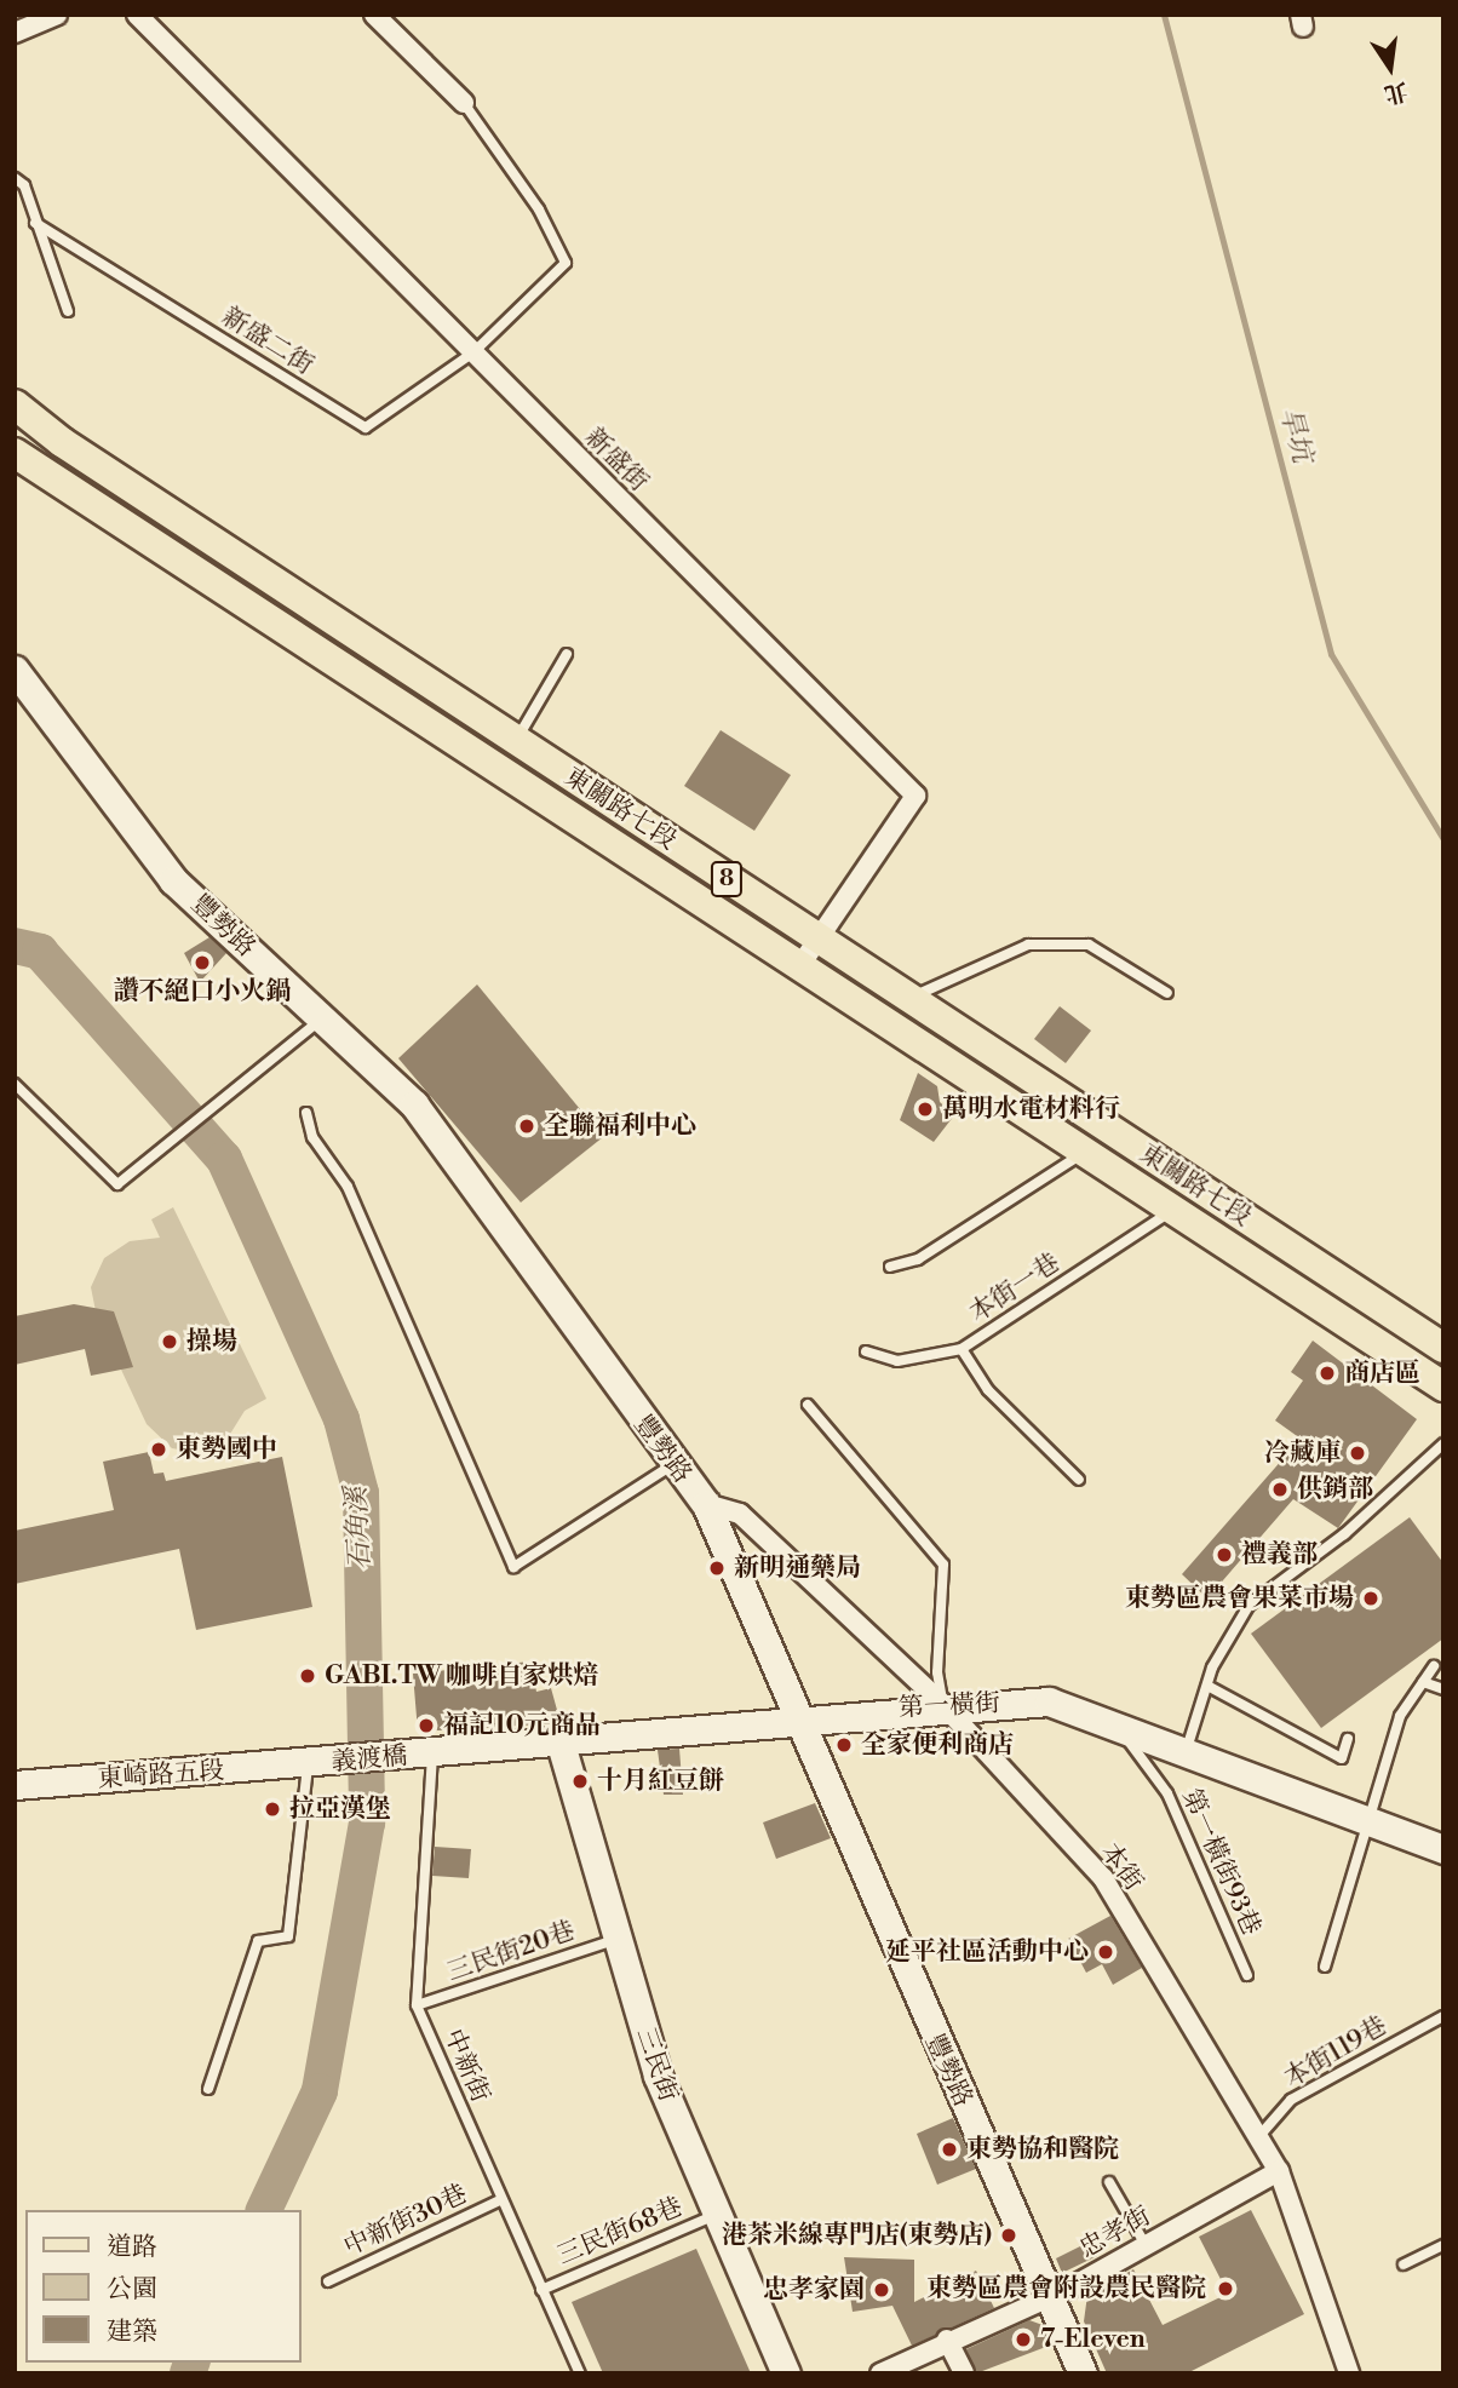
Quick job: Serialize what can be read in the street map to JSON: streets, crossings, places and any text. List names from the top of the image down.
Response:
{
  "streets": {
    "main road": ["東關路七段", "8"],
    "street": [
      "新盛街",
      "豐勢路",
      "第一橫街",
      "義渡橋",
      "東崎路五段",
      "本街",
      "三民街",
      "忠孝街"
    ],
    "lane": [
      "新盛二街",
      "本街一巷",
      "第一橫街93巷",
      "三民街20巷",
      "本街119巷",
      "中新街",
      "中新街30巷",
      "三民街68巷"
    ]
  },
  "crossings": [
    ["新盛二街", "新盛街"],
    ["新盛街", "東關路七段"],
    ["東關路七段", "本街一巷"],
    ["豐勢路", "第一橫街"],
    ["豐勢路", "本街"],
    ["豐勢路", "忠孝街"],
    ["第一橫街", "義渡橋"],
    ["第一橫街", "第一橫街93巷"],
    ["第一橫街", "本街"],
    ["第一橫街", "三民街"],
    ["第一橫街", "中新街"],
    ["義渡橋", "東崎路五段"],
    ["義渡橋", "中新街"],
    ["本街", "本街119巷"],
    ["本街", "忠孝街"],
    ["三民街20巷", "三民街"],
    ["三民街20巷", "中新街"],
    ["三民街", "三民街68巷"],
    ["中新街", "中新街30巷"],
    ["中新街", "三民街68巷"]
  ],
  "water": ["旱坑", "石角溪"],
  "places": [
    "讚不絕口小火鍋",
    "萬明水電材料行",
    "全聯福利中心",
    "操場",
    "商店區",
    "東勢國中",
    "冷藏庫",
    "供銷部",
    "禮義部",
    "新明通藥局",
    "東勢區農會果菜市場",
    "GABI.TW 咖啡自家烘焙",
    "福記10元商品",
    "全家便利商店",
    "十月紅豆餅",
    "拉亞漢堡",
    "延平社區活動中心",
    "東勢協和醫院",
    "港茶米線專門店(東勢店)",
    "東勢區農會附設農民醫院",
    "忠孝家園",
    "7-Eleven"
  ],
  "legend": ["道路", "公園", "建築"],
  "north": "bottom"
}
